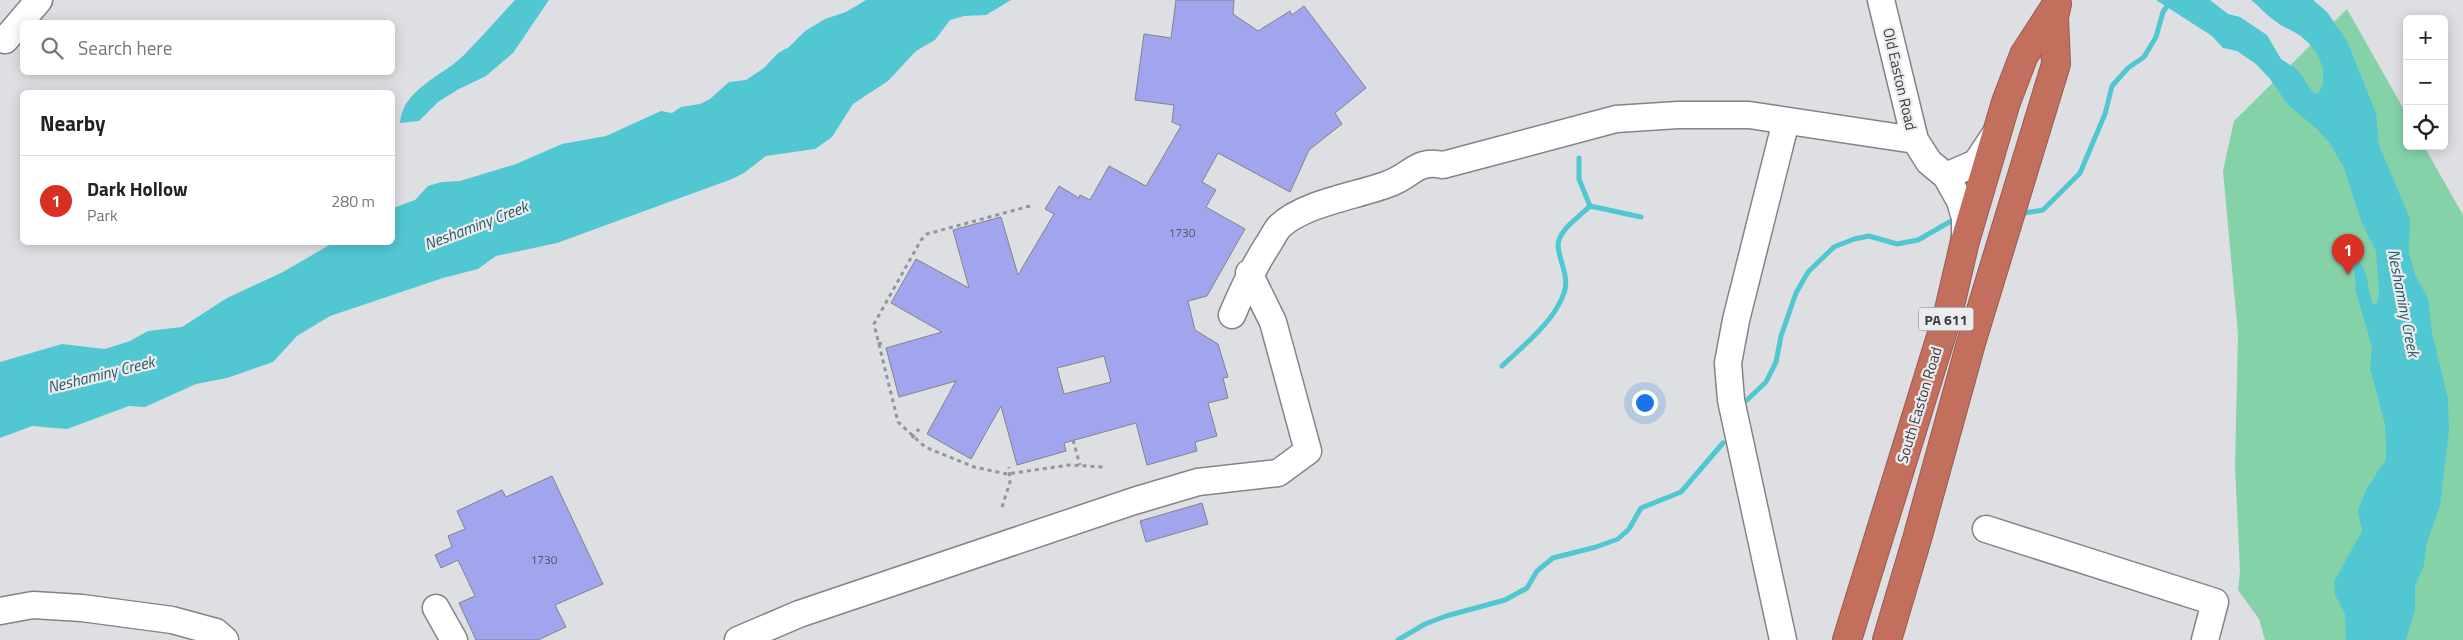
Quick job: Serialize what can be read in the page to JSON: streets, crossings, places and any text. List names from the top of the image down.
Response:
{
  "streets": {
    "highway": ["PA 611", "South Easton Road"],
    "street": ["Old Easton Road"]
  },
  "crossings": [
    ["Old Easton Road", "South Easton Road"]
  ],
  "water": ["Neshaminy Creek"],
  "house_numbers": ["1730", "1730"],
  "page": {
    "map_buttons": ["+", "−"],
    "search": "Search here",
    "heading": "Nearby",
    "list": [
      {
        "mark": "1",
        "name": "Dark Hollow",
        "note": "Park",
        "value": "280 m"
      }
    ],
    "pins": "1"
  }
}
